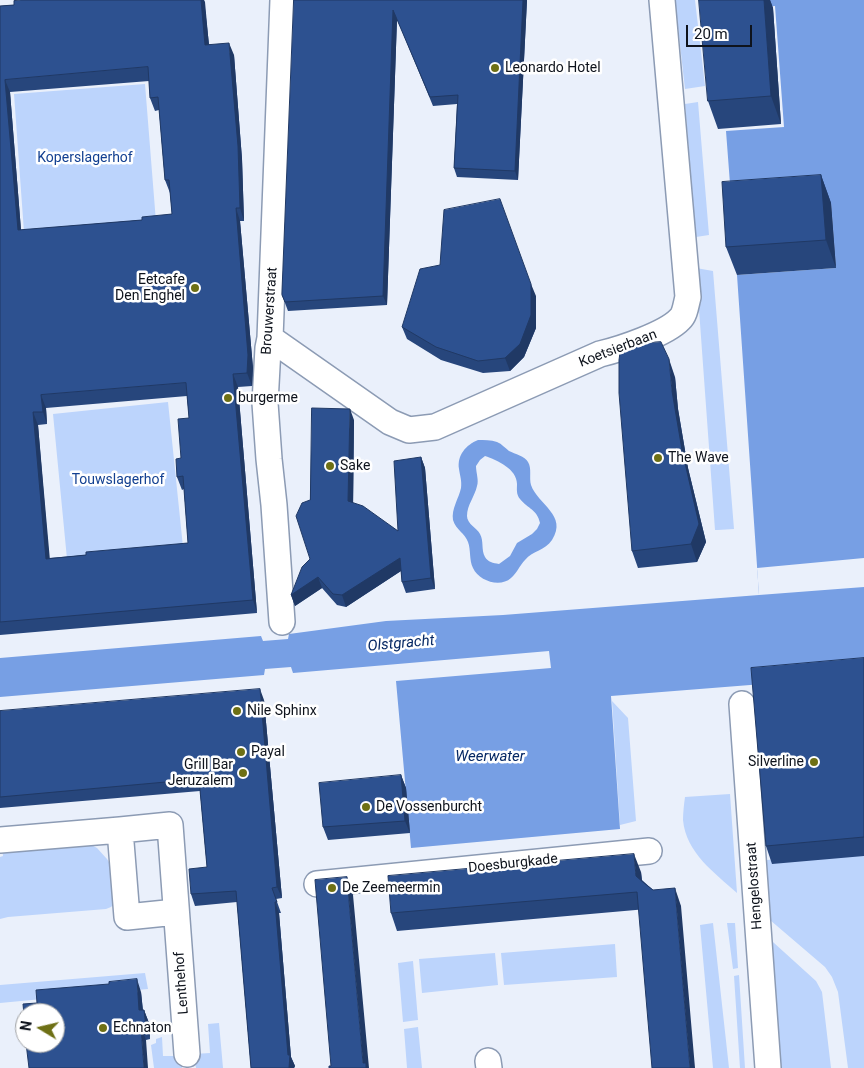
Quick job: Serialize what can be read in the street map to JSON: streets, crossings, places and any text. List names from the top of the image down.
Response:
{
  "streets": {
    "street": [
      "Brouwerstraat",
      "Koetsierbaan",
      "Doesburgkade",
      "Hengelostraat",
      "Lenthehof"
    ]
  },
  "crossings": [
    ["Brouwerstraat", "Koetsierbaan"]
  ],
  "water": ["Olstgracht", "Weerwater"],
  "parks": ["Koperslagerhof", "Touwslagerhof"],
  "places": [
    "Leonardo Hotel",
    "Eetcafe Den Enghel",
    "burgerme",
    "The Wave",
    "Sake",
    "Nile Sphinx",
    "Payal",
    "Silverline",
    "Grill Bar Jeruzalem",
    "De Vossenburcht",
    "De Zeemeermin",
    "Echnaton"
  ],
  "scale_bar": "20 m",
  "north": "left"
}
